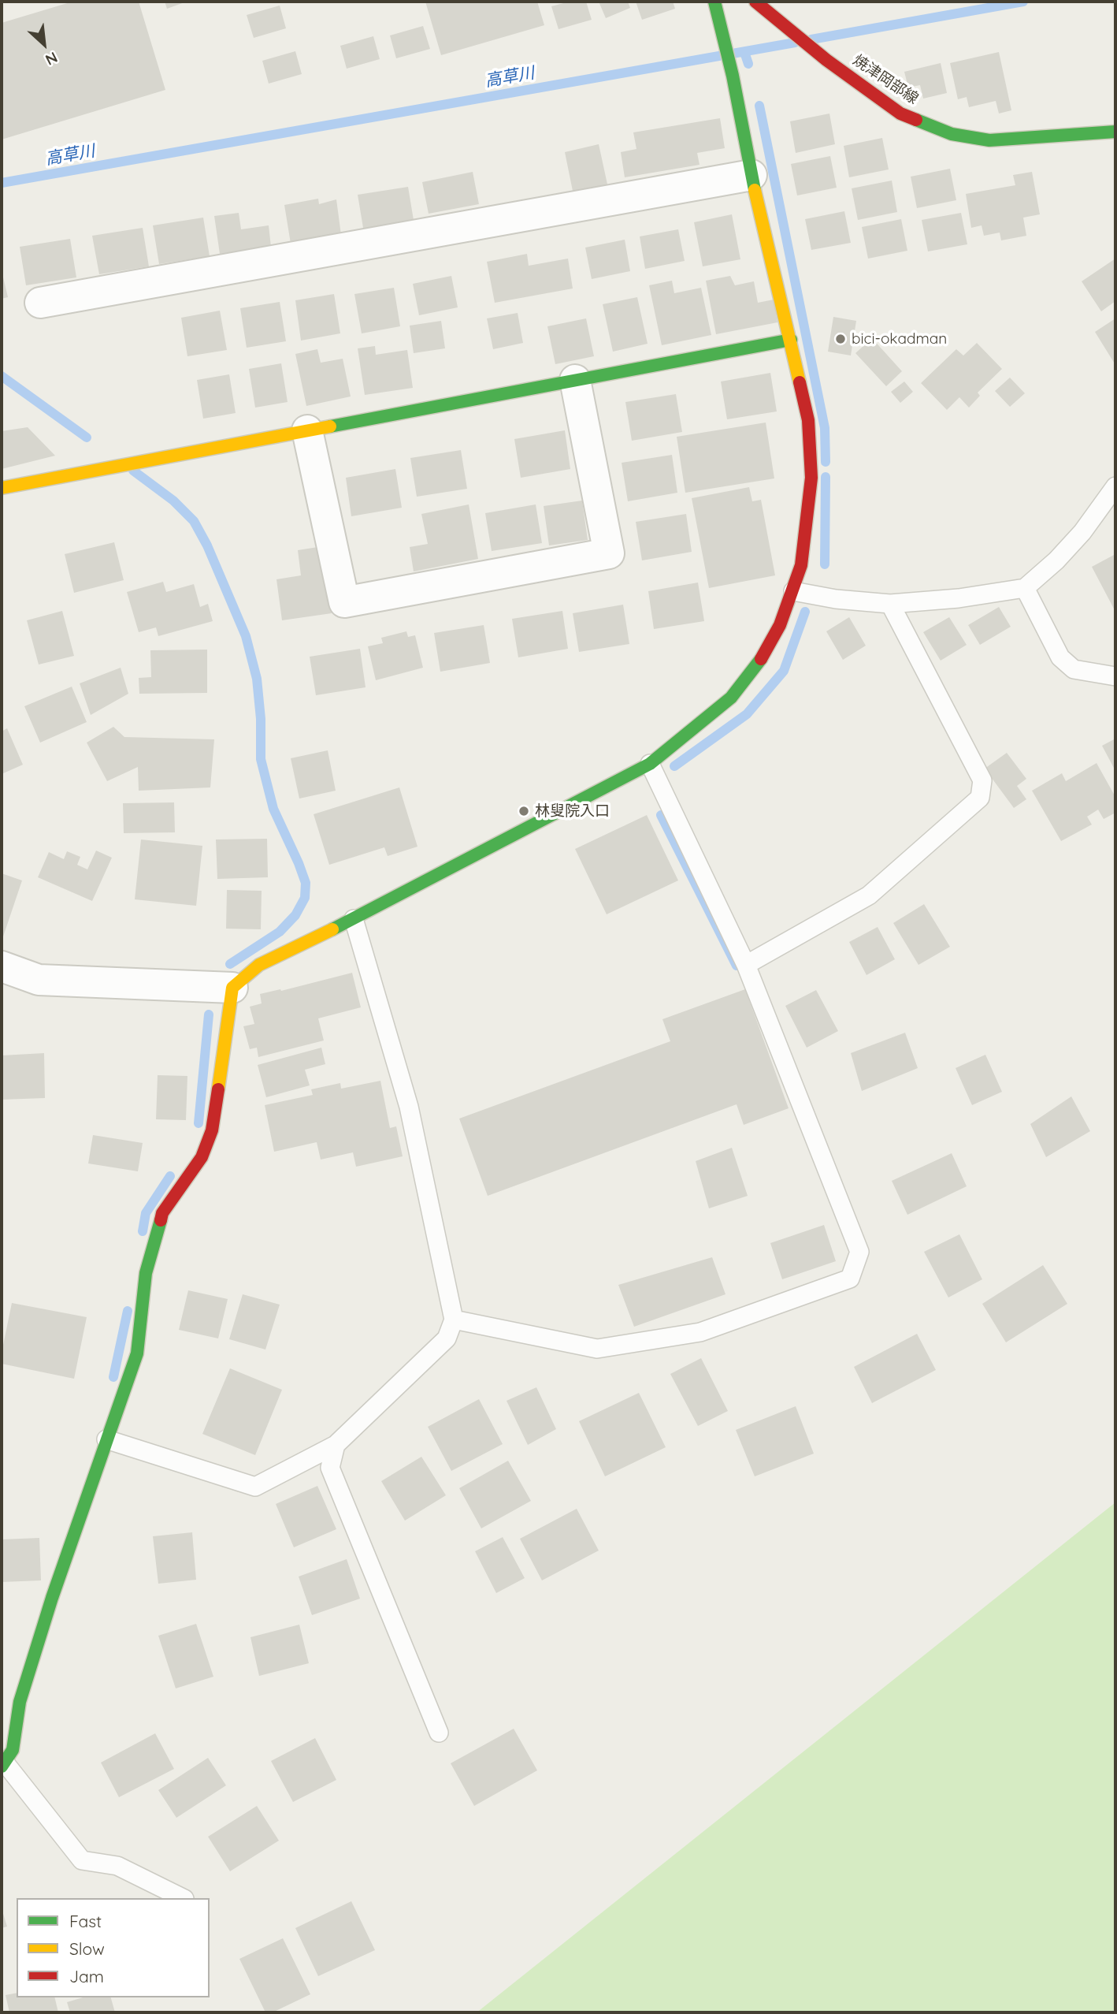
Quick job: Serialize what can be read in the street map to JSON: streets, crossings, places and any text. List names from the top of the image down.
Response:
{
  "streets": {
    "street": ["焼津岡部線"]
  },
  "water": ["高草川"],
  "places": ["bici-okadman", "林叟院入口"],
  "legend": ["Fast", "Slow", "Jam"],
  "north": "bottom right"
}
